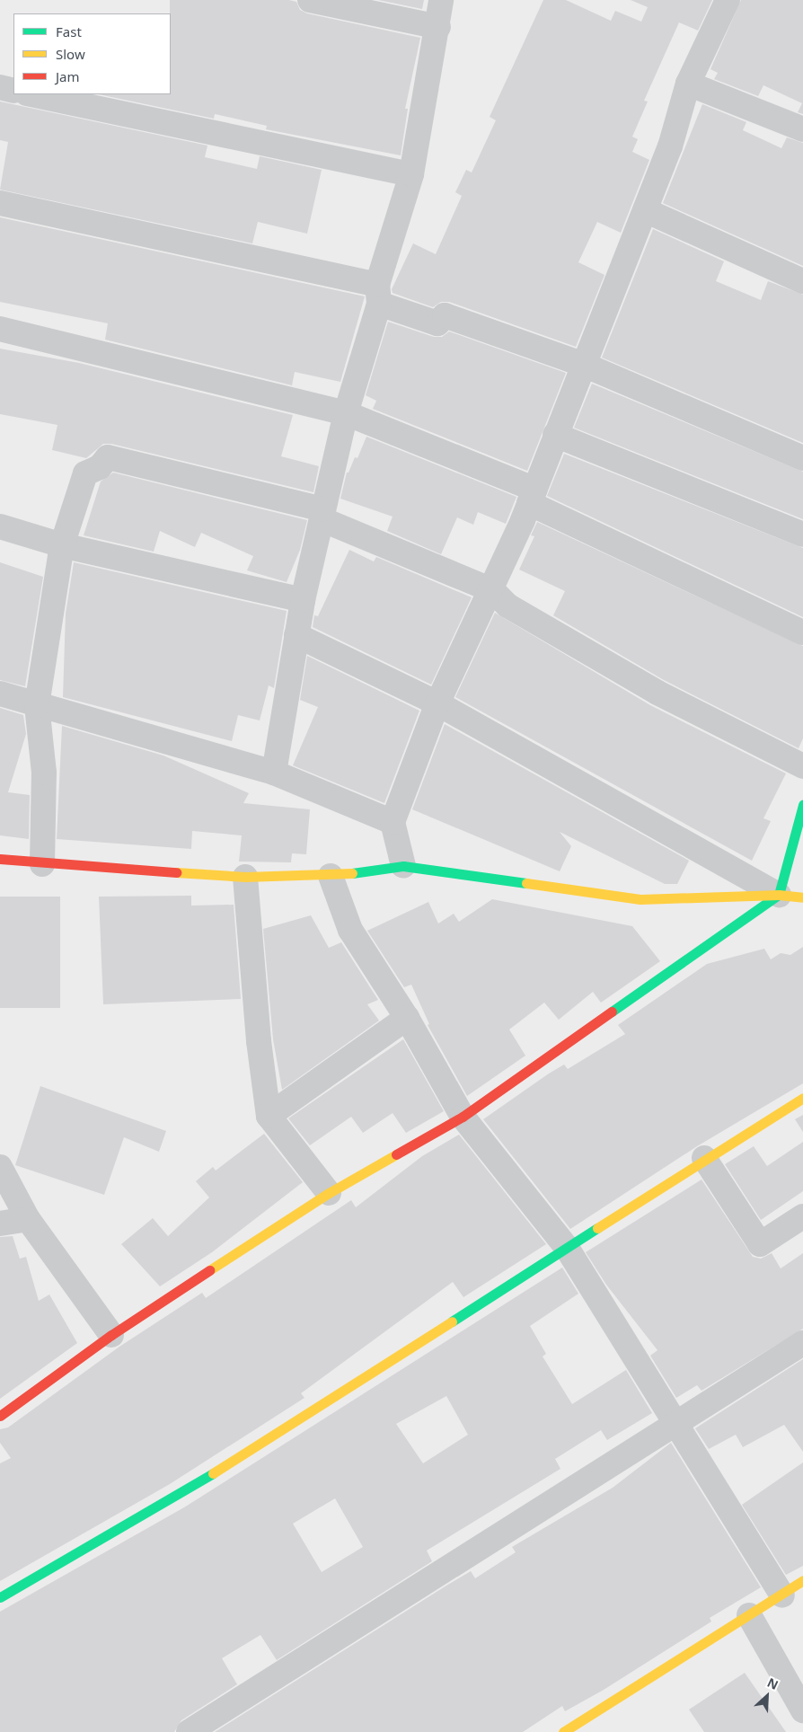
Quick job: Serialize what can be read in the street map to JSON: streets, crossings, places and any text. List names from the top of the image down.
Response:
{
  "legend": ["Fast", "Slow", "Jam"],
  "north": "top right"
}
